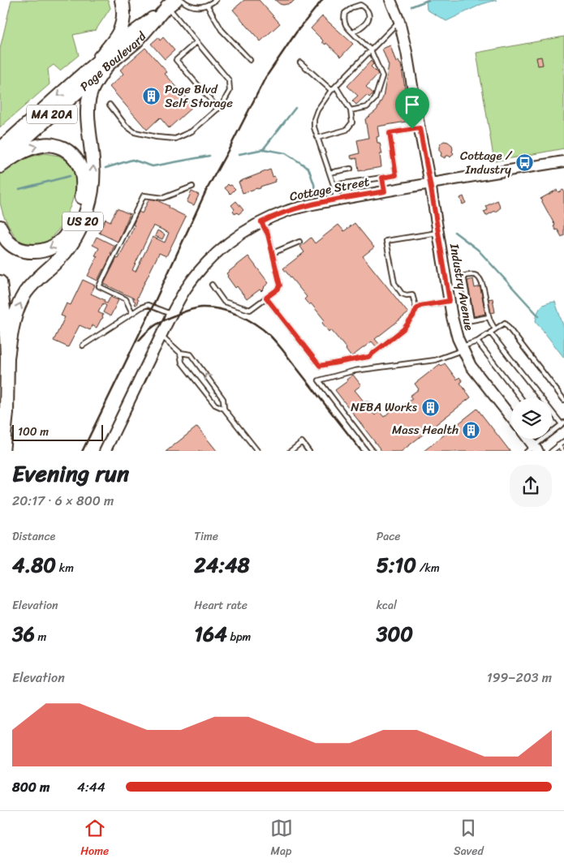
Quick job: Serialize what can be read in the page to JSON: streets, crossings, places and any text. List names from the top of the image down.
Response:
{
  "streets": {
    "highway": ["US 20"],
    "main road": [
      "Page Boulevard",
      "MA 20A",
      "Cottage Street",
      "Industry Avenue"
    ]
  },
  "crossings": [
    ["Page Boulevard", "US 20"],
    ["Cottage Street", "Industry Avenue"]
  ],
  "places": {
    "building": ["Page Blvd Self Storage", "NEBA Works", "Mass Health"],
    "bus stop": ["Cottage / Industry"]
  },
  "scale_bar": "100 m",
  "page": {
    "scale": "100 m",
    "heading": ["Evening run", "20:17 · 6 × 800 m"],
    "stats": [
      ["Distance", "4.80 km"],
      ["Time", "24:48"],
      ["Pace", "5:10 /km"],
      ["Elevation", "36 m"],
      ["Heart rate", "164 bpm"],
      ["kcal", "300"]
    ],
    "chart": ["Elevation", "199–203 m"],
    "list": [
      {
        "name": "800 m",
        "note": "4:44"
      }
    ],
    "tabs": ["Home", "Map", "Saved"]
  }
}
